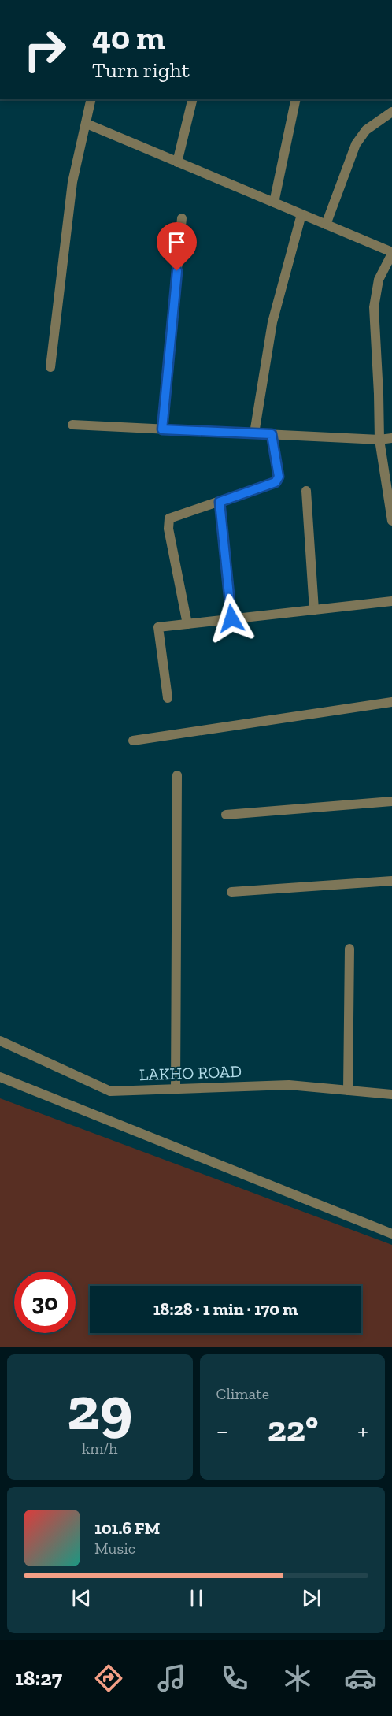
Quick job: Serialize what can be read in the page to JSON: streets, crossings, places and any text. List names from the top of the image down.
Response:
{
  "streets": {
    "street": ["LAKHO ROAD"]
  },
  "page": {
    "turn": ["40 m", "Turn right"],
    "limit": "30",
    "trip": "18:28 · 1 min · 170 m",
    "tile": [
      ["29", "km/h"],
      "Climate"
    ],
    "heat": ["−", "22°", "+"],
    "song": ["101.6 FM", "Music"],
    "tabs": "18:27"
  }
}
